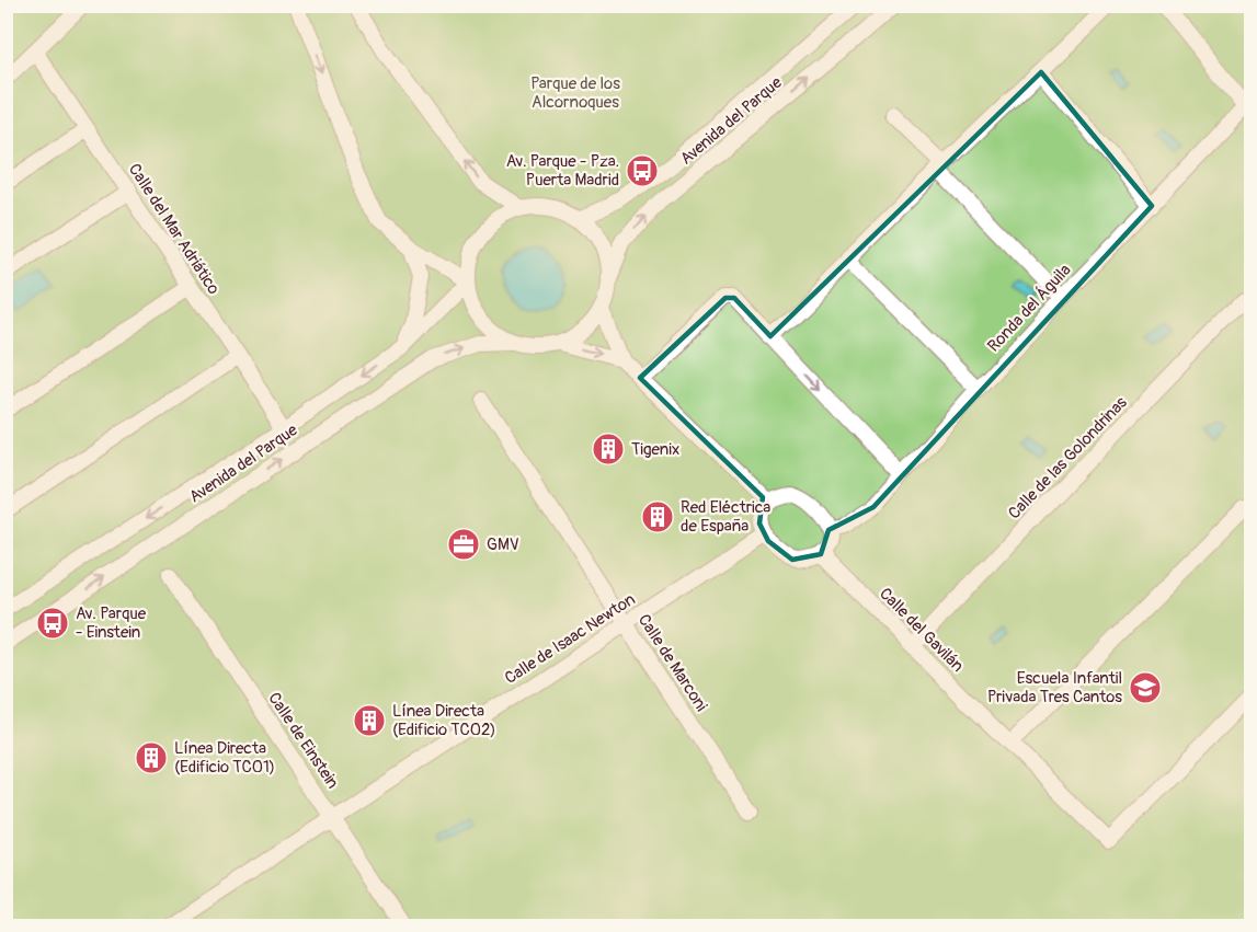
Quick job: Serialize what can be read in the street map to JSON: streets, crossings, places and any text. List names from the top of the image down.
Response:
{
  "streets": {
    "street": [
      "Avenida del Parque",
      "Calle del Mar Adriático",
      "Ronda del Águila",
      "Calle de las Golondrinas",
      "Calle del Gavilán",
      "Calle de Isaac Newton",
      "Calle de Marconi",
      "Calle de Einstein"
    ]
  },
  "crossings": [
    ["Avenida del Parque", "Calle del Mar Adriático"],
    ["Ronda del Águila", "Calle del Gavilán"],
    ["Ronda del Águila", "Calle de Isaac Newton"],
    ["Calle de las Golondrinas", "Calle del Gavilán"],
    ["Calle del Gavilán", "Calle de Isaac Newton"],
    ["Calle de Isaac Newton", "Calle de Marconi"],
    ["Calle de Isaac Newton", "Calle de Einstein"]
  ],
  "parks": ["Parque de los Alcornoques"],
  "places": {
    "bus stop": ["Av. Parque - Pza. Puerta Madrid", "Av. Parque - Einstein"],
    "building": [
      "Tigenix",
      "Red Eléctrica de España",
      "Línea Directa (Edificio TC02)",
      "Línea Directa (Edificio TC01)"
    ],
    "office": ["GMV"],
    "school or university": ["Escuela Infantil Privada Tres Cantos"]
  }
}
